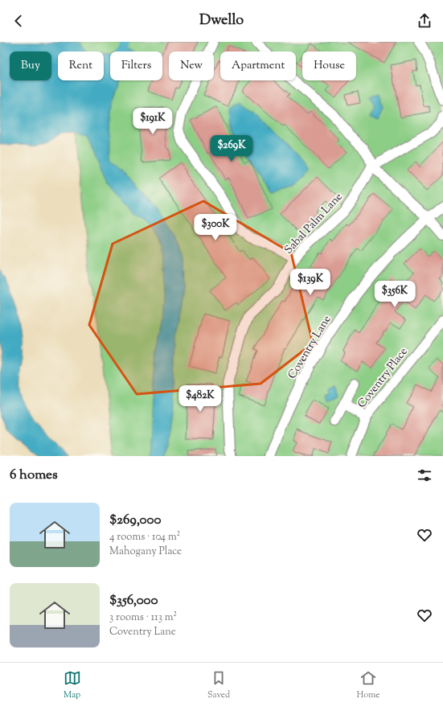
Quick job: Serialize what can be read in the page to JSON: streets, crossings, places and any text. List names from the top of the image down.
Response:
{
  "streets": {
    "street": ["Sabal Palm Lane", "Coventry Lane", "Coventry Place"]
  },
  "page": {
    "header": "Dwello",
    "chip": [
      "Buy",
      "Rent",
      "Filters",
      "New",
      "Apartment",
      "House"
    ],
    "price": [
      "$191K",
      "$269K",
      "$300K",
      "$139K",
      "$356K",
      "$482K"
    ],
    "heading": "6 homes",
    "list": [
      {
        "name": "$269,000",
        "note": "4 rooms · 104 m² · Mahogany Place"
      },
      {
        "name": "$356,000",
        "note": "3 rooms · 113 m² · Coventry Lane"
      }
    ],
    "tabs": ["Map", "Saved", "Home"]
  }
}
